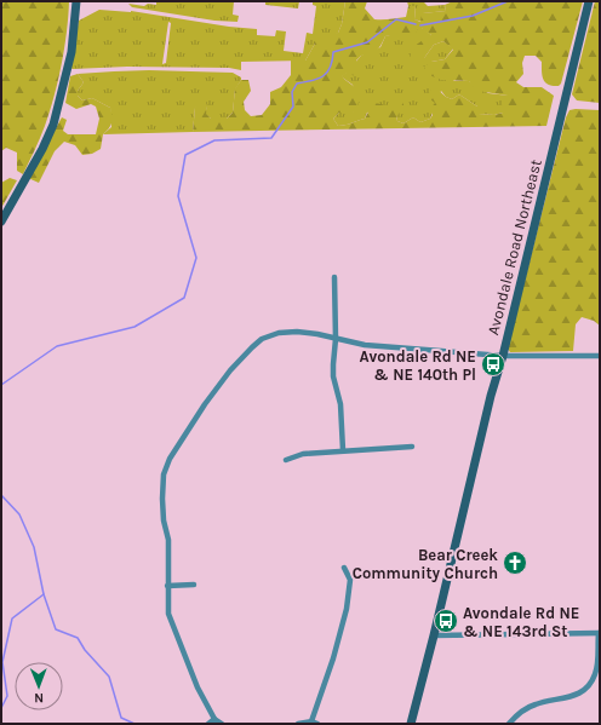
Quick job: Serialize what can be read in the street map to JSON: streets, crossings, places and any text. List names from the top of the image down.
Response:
{
  "streets": {
    "main road": ["Avondale Road Northeast"]
  },
  "places": {
    "bus stop": ["Avondale Rd NE & NE 140th Pl", "Avondale Rd NE & NE 143rd St"],
    "church": ["Bear Creek Community Church"]
  },
  "north": "bottom"
}
